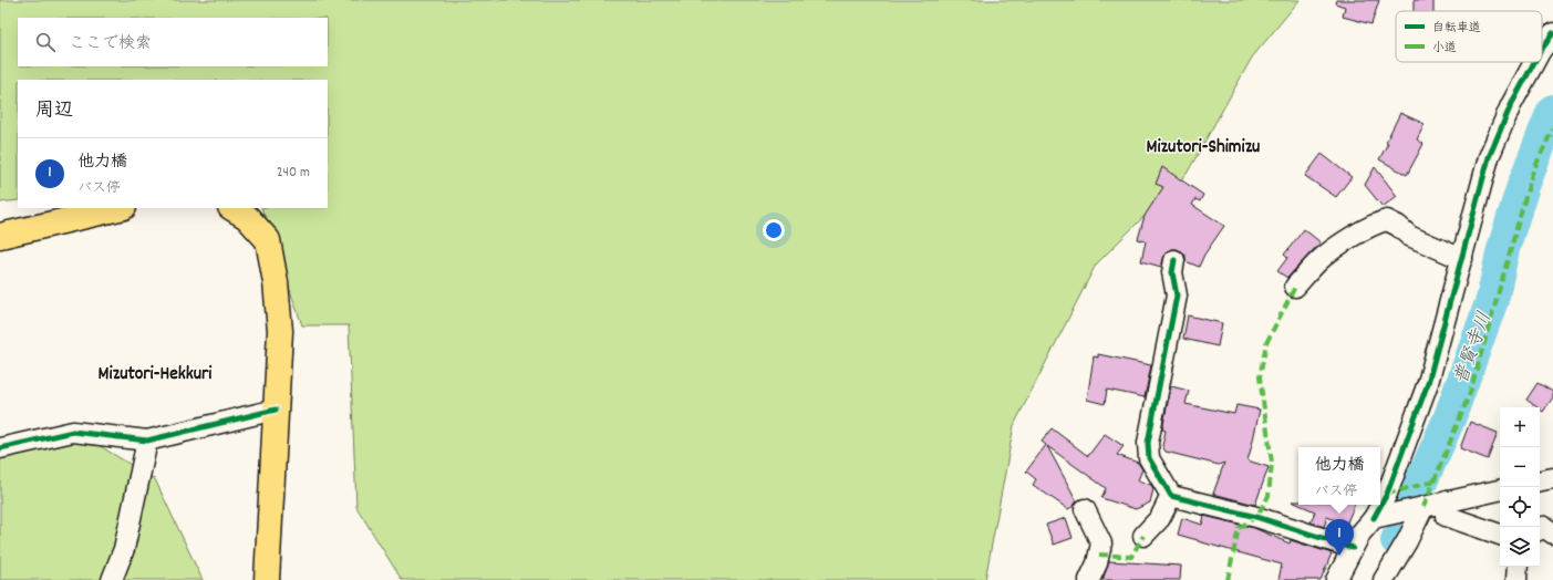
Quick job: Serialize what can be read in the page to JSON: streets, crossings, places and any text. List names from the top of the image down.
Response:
{
  "districts": ["Mizutori-Shimizu", "Mizutori-Hekkuri"],
  "water": ["普賢寺川"],
  "legend": ["自転車道", "小道"],
  "page": {
    "search": "ここで検索",
    "heading": "周辺",
    "list": [
      {
        "mark": "1",
        "name": "他力橋",
        "note": "バス停",
        "value": "240 m"
      }
    ],
    "map_buttons": ["+", "−"],
    "popup": ["他力橋", "バス停"],
    "pins": "1"
  }
}
